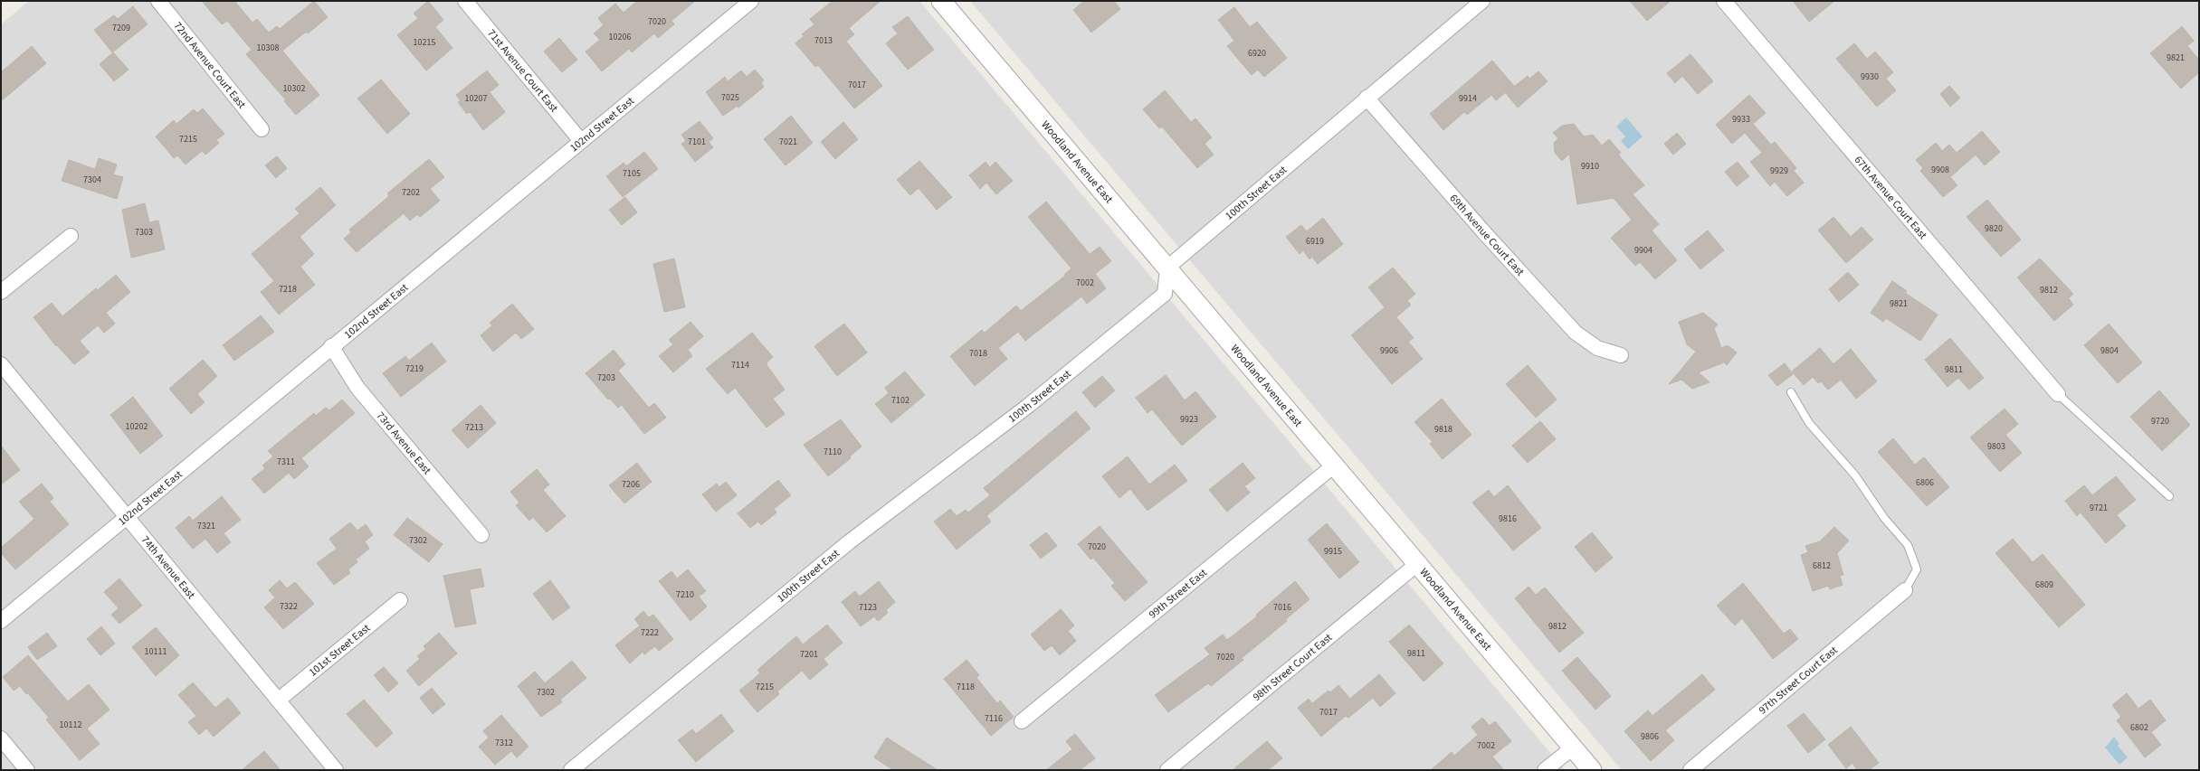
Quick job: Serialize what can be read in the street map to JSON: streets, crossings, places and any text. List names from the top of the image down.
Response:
{
  "streets": {
    "street": [
      "72nd Avenue Court East",
      "71st Avenue Court East",
      "102nd Street East",
      "Woodland Avenue East",
      "100th Street East",
      "67th Avenue Court East",
      "69th Avenue Court East",
      "73rd Avenue East",
      "74th Avenue East",
      "99th Street East",
      "101st Street East",
      "98th Street Court East",
      "97th Street Court East"
    ]
  },
  "crossings": [
    ["71st Avenue Court East", "102nd Street East"],
    ["102nd Street East", "73rd Avenue East"],
    ["102nd Street East", "74th Avenue East"],
    ["Woodland Avenue East", "100th Street East"],
    ["Woodland Avenue East", "99th Street East"],
    ["Woodland Avenue East", "98th Street Court East"],
    ["100th Street East", "69th Avenue Court East"],
    ["74th Avenue East", "101st Street East"]
  ],
  "house_numbers": [
    "7020",
    "7209",
    "10206",
    "7013",
    "10215",
    "10308",
    "6920",
    "9821",
    "9930",
    "7017",
    "10302",
    "7025",
    "10207",
    "9914",
    "9933",
    "7215",
    "7101",
    "7021",
    "9910",
    "9908",
    "9929",
    "7105",
    "7304",
    "7202",
    "9820",
    "7303",
    "6919",
    "9904",
    "7002",
    "7218",
    "9812",
    "9821",
    "9906",
    "9804",
    "7018",
    "7114",
    "7219",
    "9811",
    "7203",
    "7102",
    "9923",
    "9720",
    "10202",
    "7213",
    "9818",
    "9803",
    "7110",
    "7311",
    "6806",
    "7206",
    "9721",
    "9816",
    "7321",
    "7302",
    "7020",
    "9915",
    "6812",
    "6809",
    "7210",
    "7322",
    "7123",
    "7016",
    "9812",
    "7222",
    "10111",
    "9811",
    "7201",
    "7020",
    "7215",
    "7118",
    "7302",
    "7017",
    "7116",
    "10112",
    "6802",
    "9806",
    "7312",
    "7002"
  ]
}
